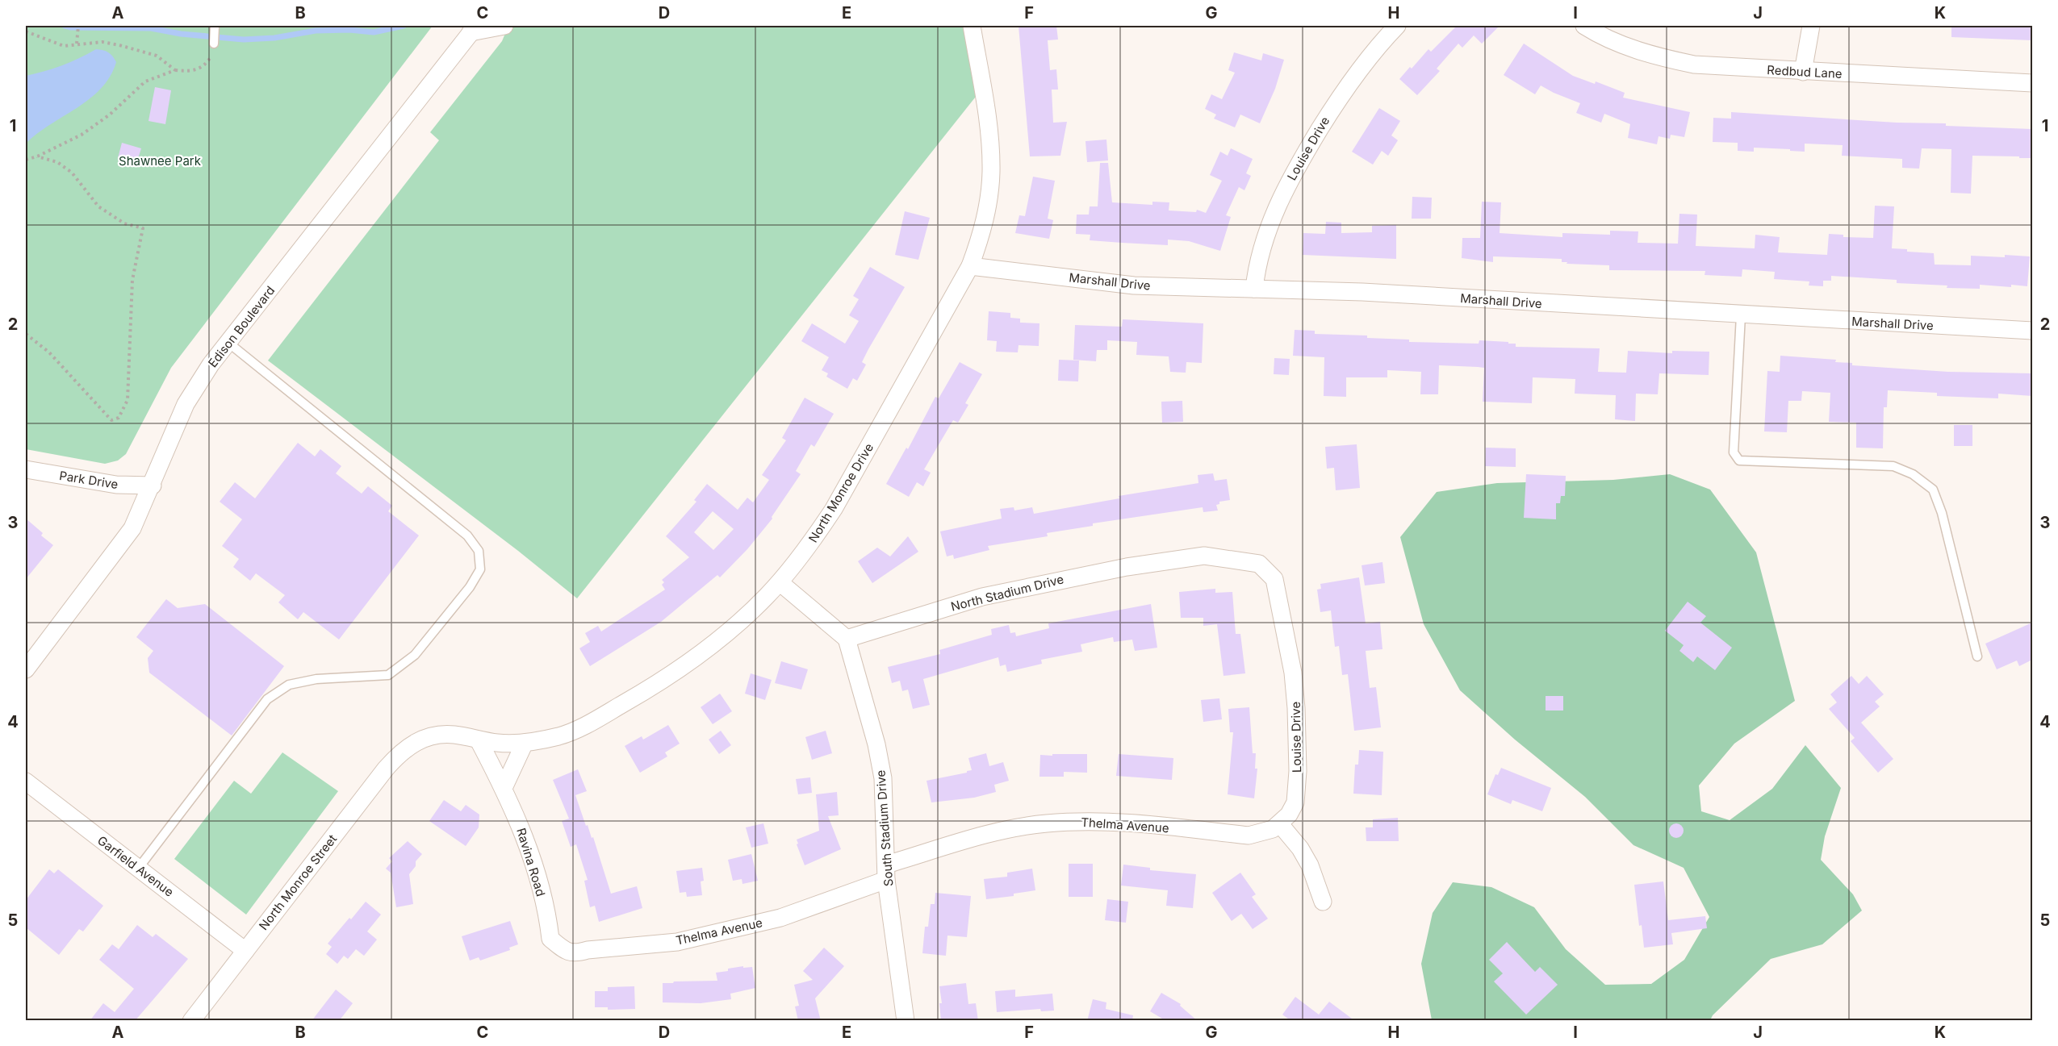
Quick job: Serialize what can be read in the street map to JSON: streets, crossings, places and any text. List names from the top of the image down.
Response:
{
  "streets": {
    "street": [
      "Redbud Lane",
      "Louise Drive",
      "Marshall Drive",
      "Edison Boulevard",
      "Park Drive",
      "North Monroe Drive",
      "North Stadium Drive",
      "Thelma Avenue",
      "South Stadium Drive",
      "Ravina Road",
      "Garfield Avenue",
      "North Monroe Street"
    ]
  },
  "crossings": [
    ["Louise Drive", "Marshall Drive"],
    ["Louise Drive", "North Stadium Drive"],
    ["Louise Drive", "Thelma Avenue"],
    ["Marshall Drive", "North Monroe Drive"],
    ["Edison Boulevard", "Park Drive"],
    ["North Monroe Drive", "Ravina Road"],
    ["North Monroe Drive", "North Monroe Street"],
    ["North Stadium Drive", "South Stadium Drive"],
    ["Thelma Avenue", "South Stadium Drive"],
    ["Thelma Avenue", "Ravina Road"],
    ["Garfield Avenue", "North Monroe Street"]
  ],
  "parks": ["Shawnee Park"],
  "grid": {
    "columns": [
      "A",
      "B",
      "C",
      "D",
      "E",
      "F",
      "G",
      "H",
      "I",
      "J",
      "K"
    ],
    "rows": [
      "1",
      "2",
      "3",
      "4",
      "5"
    ]
  }
}
